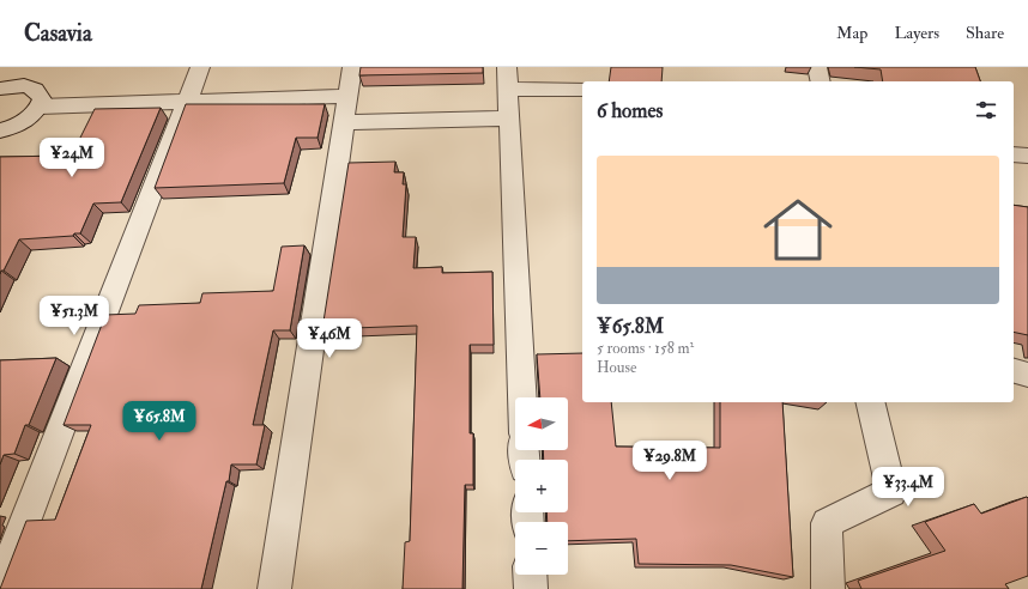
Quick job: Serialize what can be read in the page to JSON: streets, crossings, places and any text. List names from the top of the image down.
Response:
{
  "north": "left",
  "page": {
    "header": "Casavia",
    "nav": ["Map", "Layers", "Share"],
    "heading": "6 homes",
    "price": [
      "¥24M",
      "¥51.3M",
      "¥46M",
      "¥65.8M",
      "¥29.8M",
      "¥33.4M"
    ],
    "list": [
      {
        "name": "¥65.8M",
        "note": "5 rooms · 158 m² · House"
      }
    ],
    "map_buttons": ["+", "−"]
  }
}
